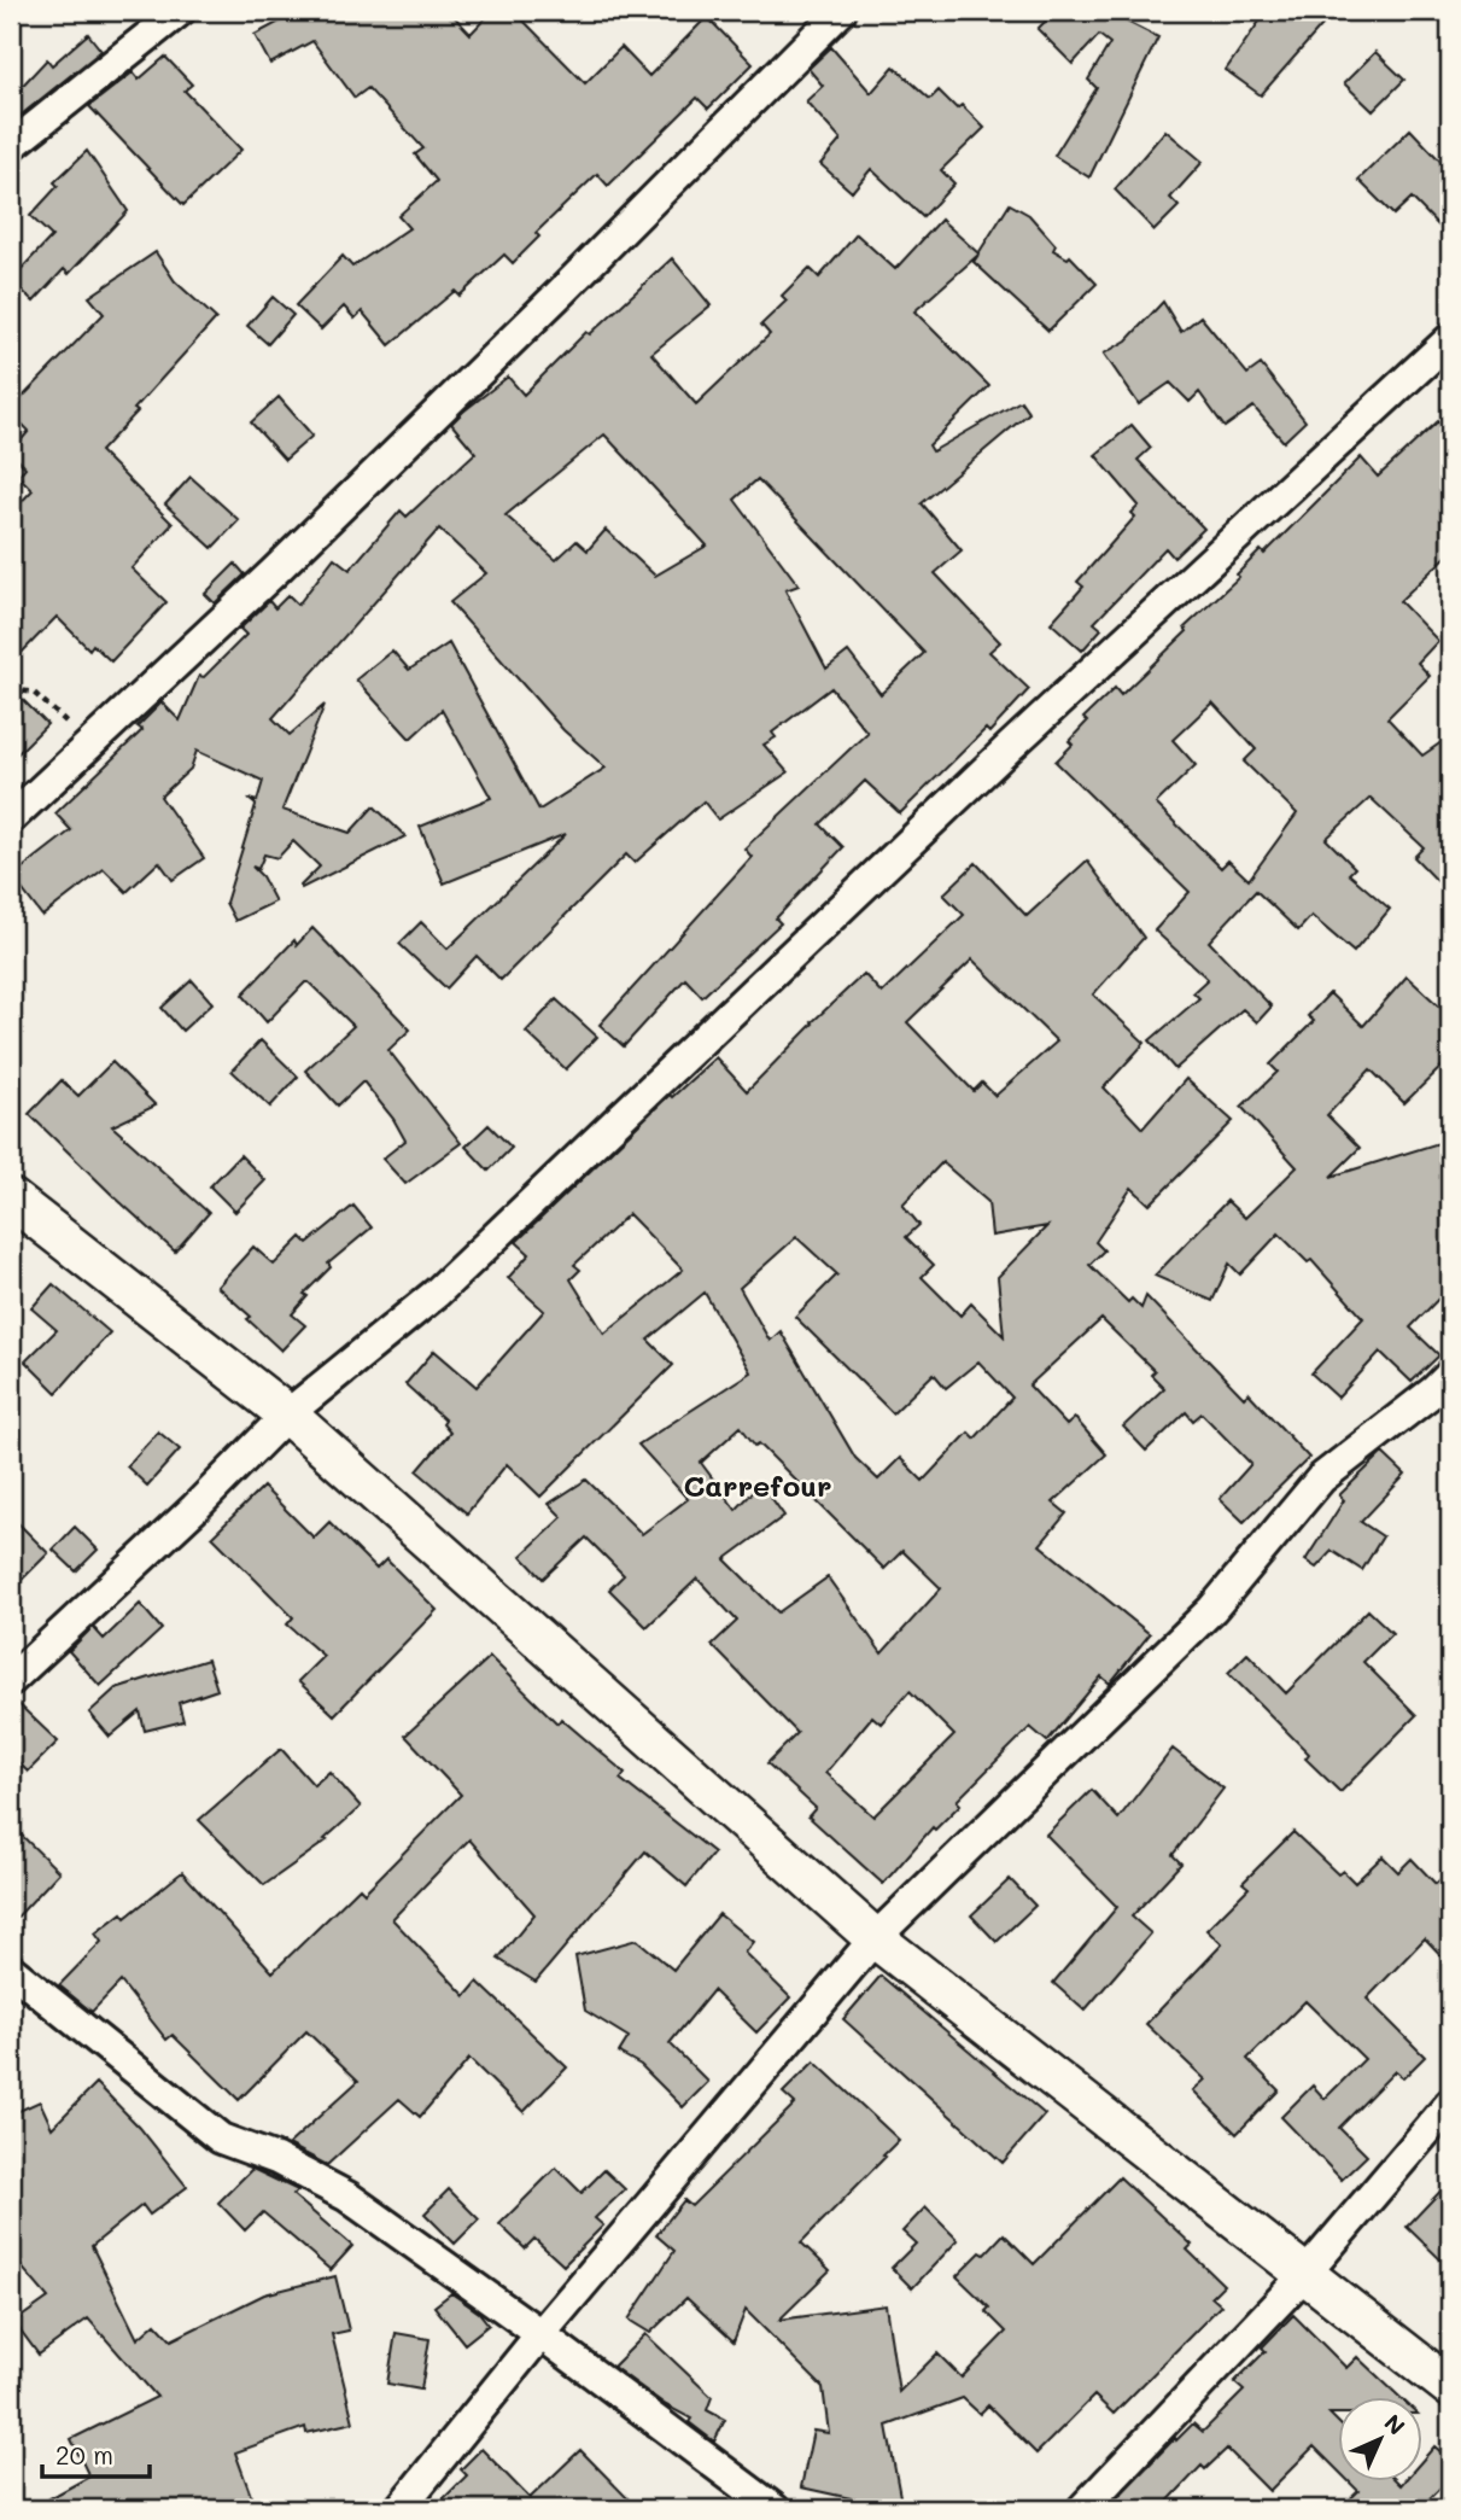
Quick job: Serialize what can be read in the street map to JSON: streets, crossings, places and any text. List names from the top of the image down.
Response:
{
  "districts": ["Carrefour"],
  "scale_bar": "20 m",
  "north": "top right"
}
